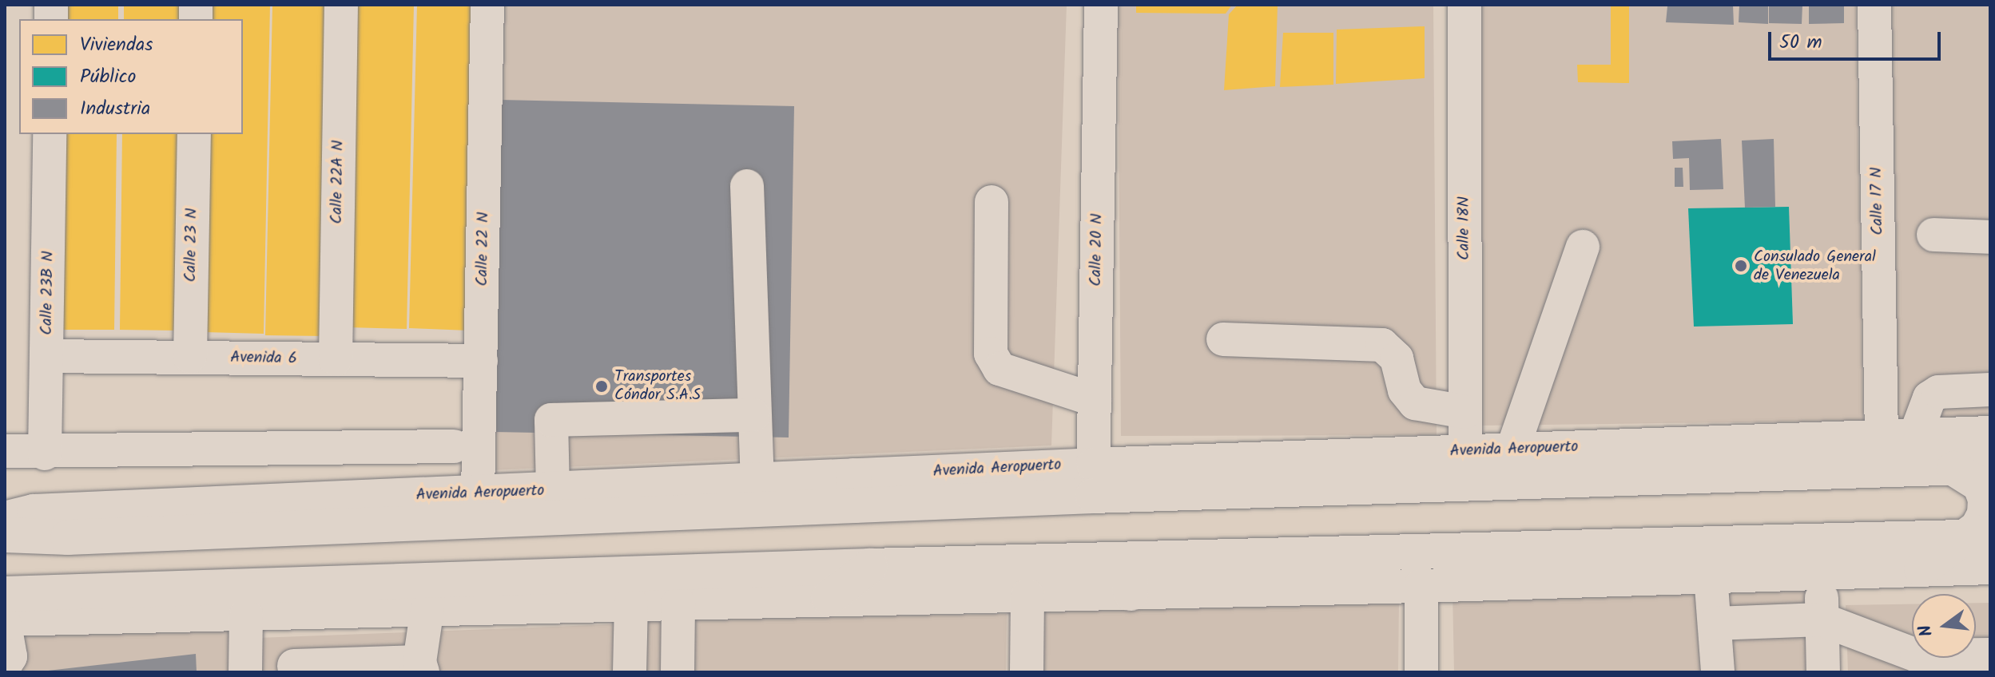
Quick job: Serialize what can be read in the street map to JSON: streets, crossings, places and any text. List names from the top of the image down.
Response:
{
  "streets": {
    "main road": ["Avenida Aeropuerto"],
    "street": [
      "Calle 22A N",
      "Calle 17 N",
      "Calle 18N",
      "Calle 23 N",
      "Calle 22 N",
      "Calle 20 N",
      "Calle 23B N",
      "Avenida 6"
    ]
  },
  "crossings": [
    ["Calle 22A N", "Avenida 6"],
    ["Calle 17 N", "Avenida Aeropuerto"],
    ["Calle 18N", "Avenida Aeropuerto"],
    ["Calle 23 N", "Avenida 6"],
    ["Calle 22 N", "Avenida 6"],
    ["Calle 22 N", "Avenida Aeropuerto"],
    ["Calle 20 N", "Avenida Aeropuerto"],
    ["Calle 23B N", "Avenida 6"]
  ],
  "places": ["Consulado General de Venezuela", "Transportes Cóndor S.A.S"],
  "legend": ["Viviendas", "Público", "Industria"],
  "scale_bar": "50 m",
  "north": "left"
}
